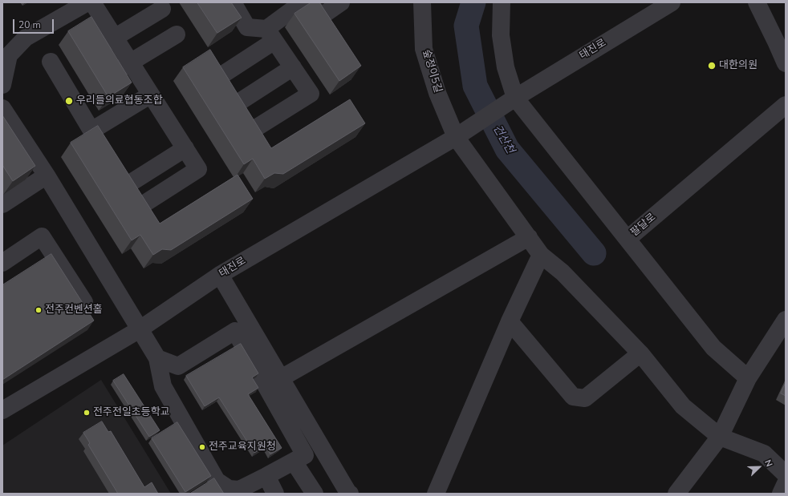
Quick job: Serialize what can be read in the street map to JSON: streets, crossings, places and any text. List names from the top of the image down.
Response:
{
  "streets": {
    "street": ["태진로", "숲정이5길", "팔달로"]
  },
  "crossings": [
    ["태진로", "숲정이5길"]
  ],
  "water": ["건산천"],
  "places": [
    "대한의원",
    "우리들의료협동조합",
    "전주컨벤션홀",
    "전주전일초등학교",
    "전주교육지원청"
  ],
  "scale_bar": "20 m",
  "north": "top right"
}
